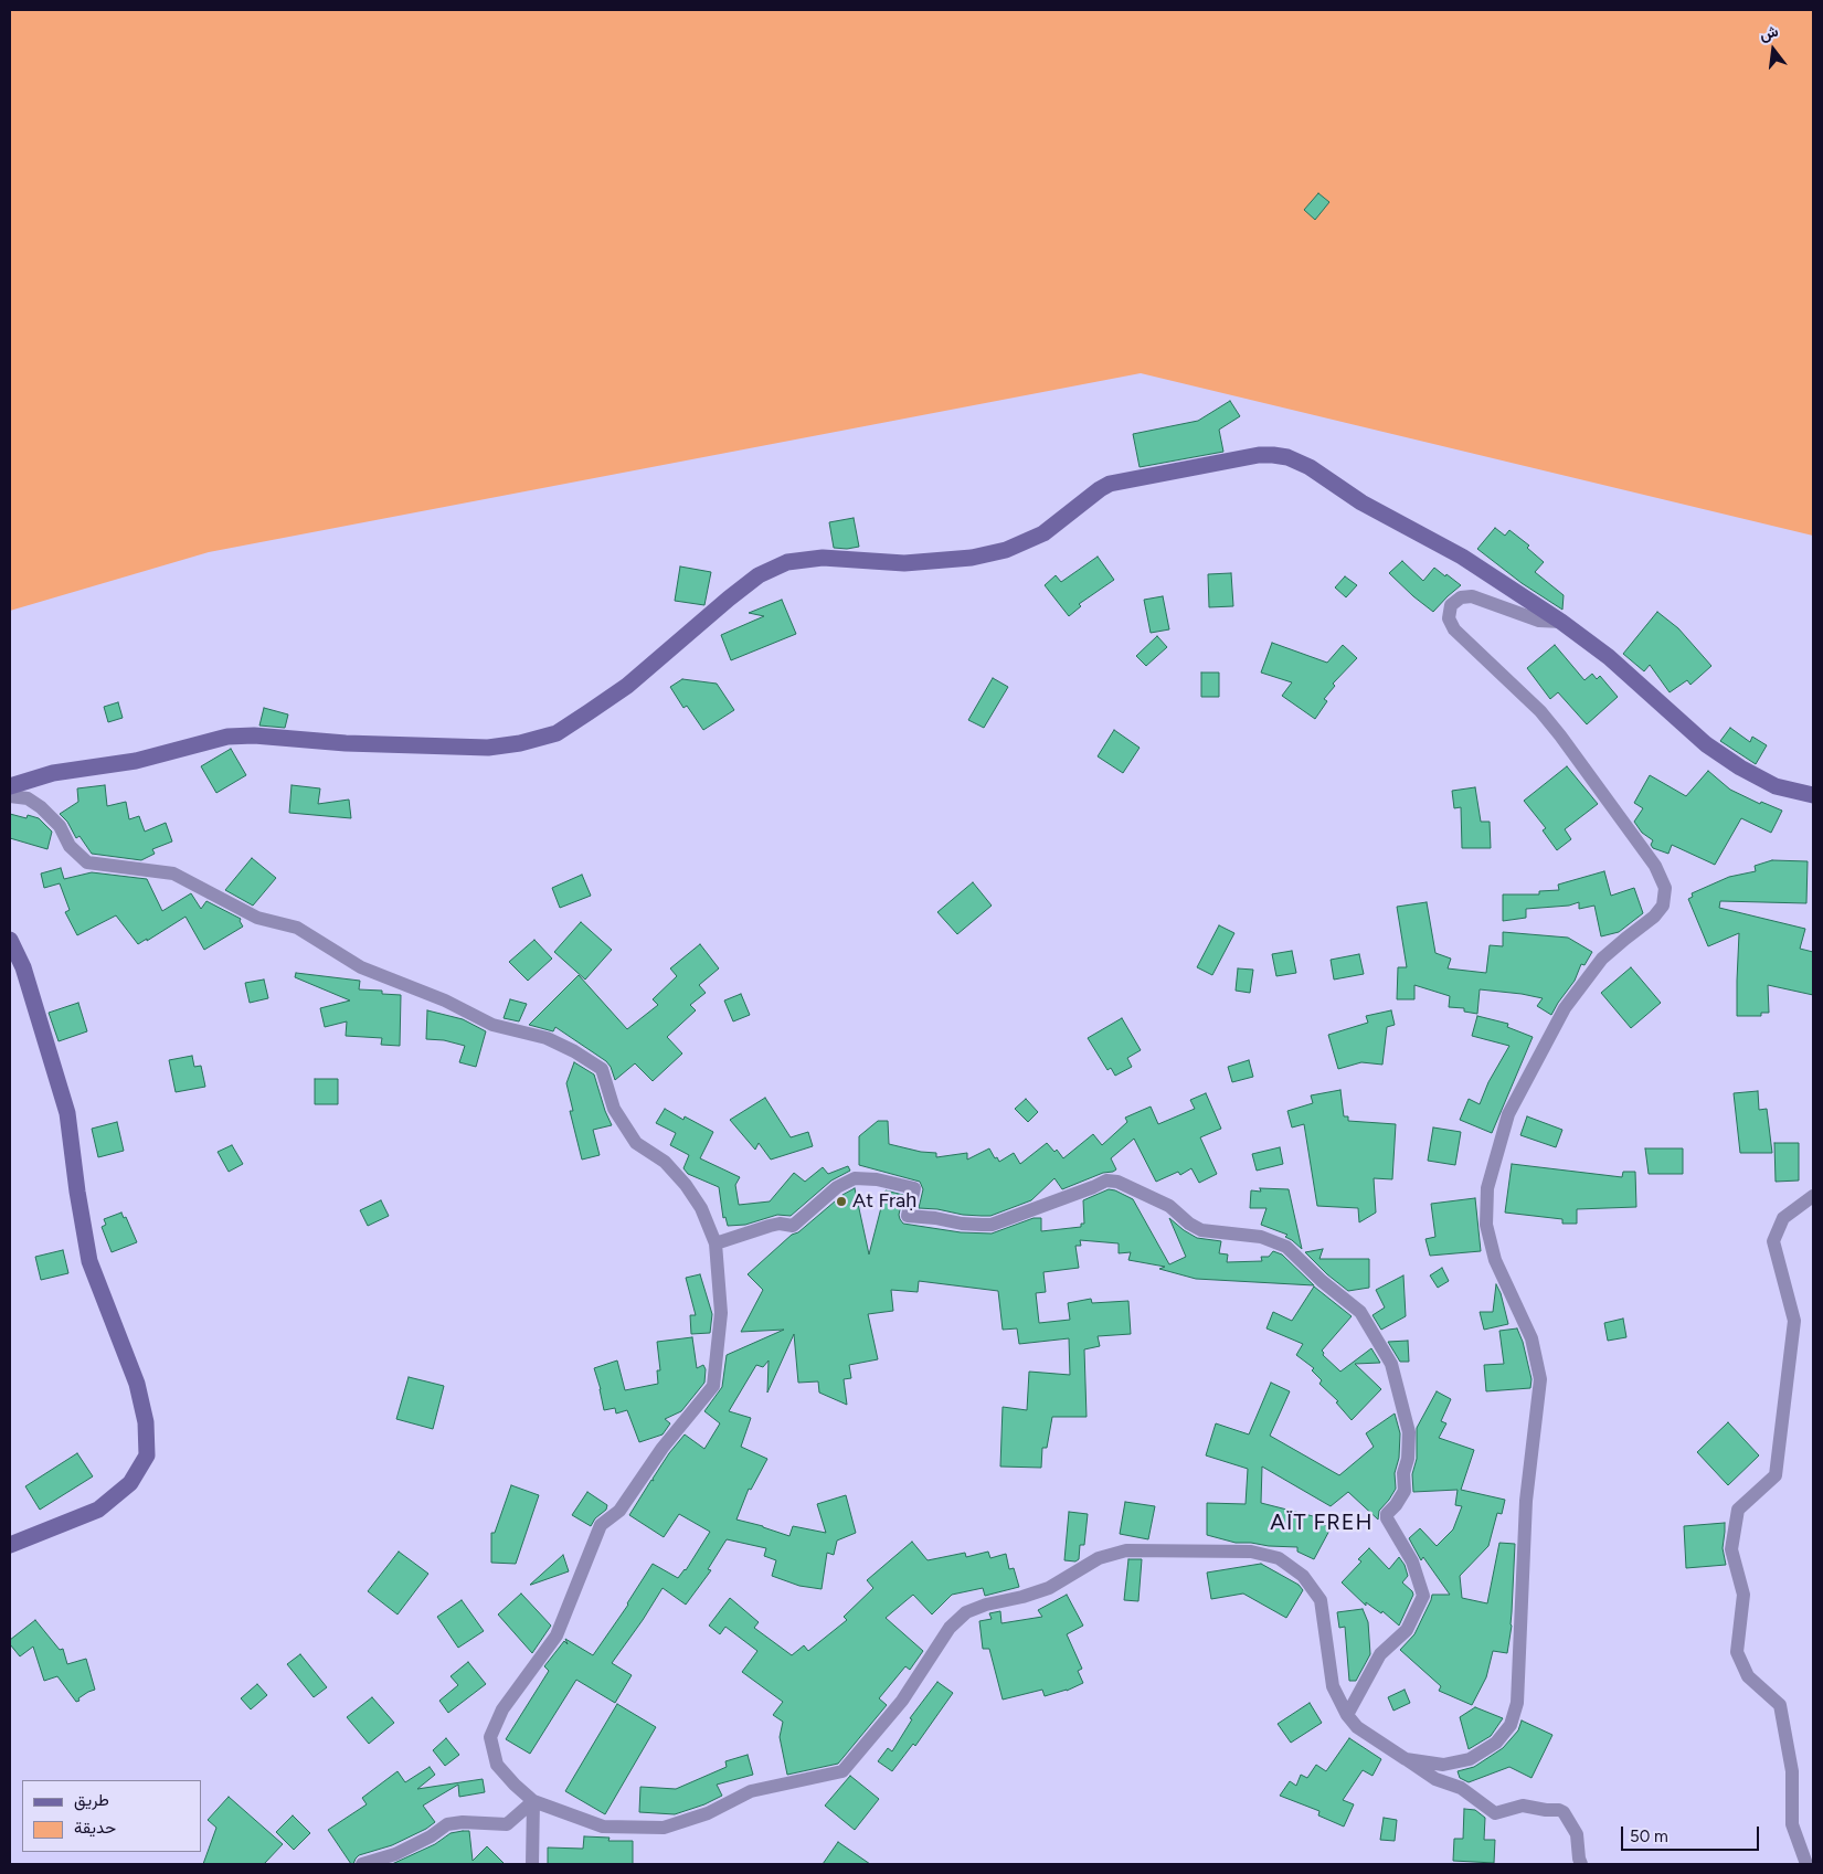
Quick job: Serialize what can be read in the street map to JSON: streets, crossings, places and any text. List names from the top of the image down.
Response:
{
  "districts": ["AÏT FREH"],
  "places": ["At Fraḥ"],
  "legend": ["طريق", "حديقة"],
  "scale_bar": "50 m",
  "north": "top"
}
